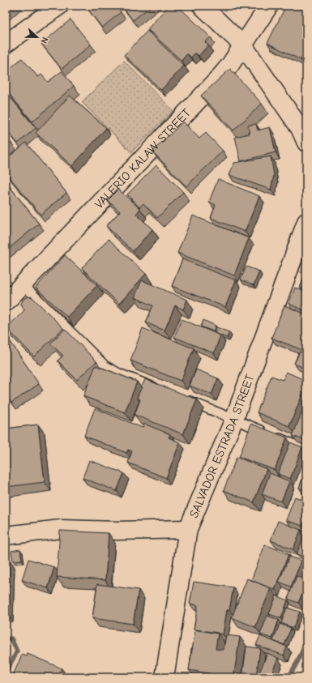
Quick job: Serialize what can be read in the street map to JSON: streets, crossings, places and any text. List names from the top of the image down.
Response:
{
  "streets": {
    "street": ["VALERIO KALAW STREET", "SALVADOR ESTRADA STREET"]
  },
  "north": "right"
}
